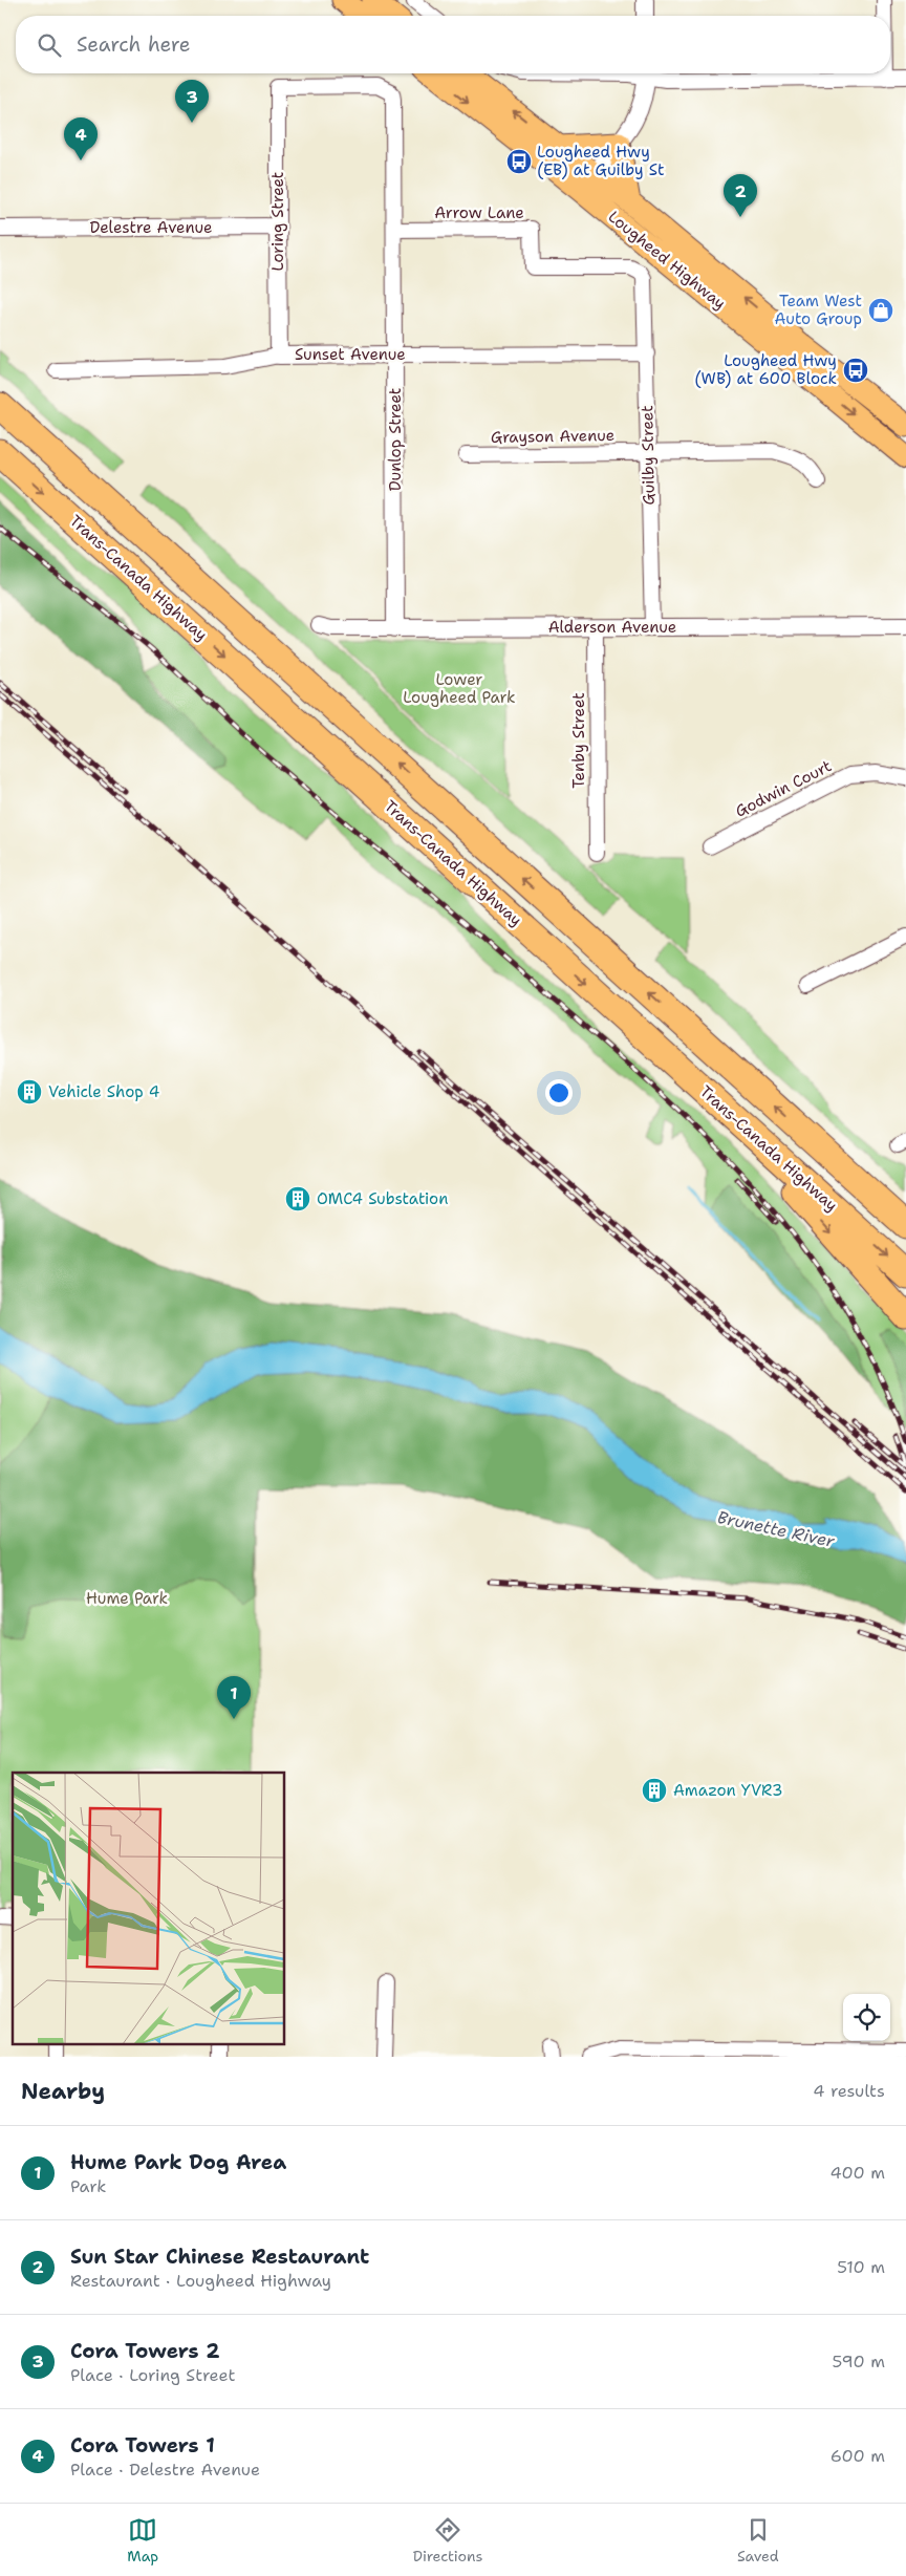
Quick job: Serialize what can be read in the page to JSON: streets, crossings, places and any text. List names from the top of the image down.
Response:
{
  "streets": {
    "highway": ["Trans-Canada Highway"],
    "main road": ["Lougheed Highway"],
    "street": [
      "Arrow Lane",
      "Loring Street",
      "Delestre Avenue",
      "Sunset Avenue",
      "Grayson Avenue",
      "Dunlop Street",
      "Guilby Street",
      "Alderson Avenue",
      "Tenby Street",
      "Godwin Court"
    ]
  },
  "crossings": [
    ["Arrow Lane", "Dunlop Street"],
    ["Arrow Lane", "Guilby Street"],
    ["Loring Street", "Delestre Avenue"],
    ["Loring Street", "Sunset Avenue"],
    ["Loring Street", "Dunlop Street"],
    ["Sunset Avenue", "Dunlop Street"],
    ["Sunset Avenue", "Guilby Street"],
    ["Grayson Avenue", "Guilby Street"],
    ["Dunlop Street", "Alderson Avenue"],
    ["Guilby Street", "Alderson Avenue"],
    ["Alderson Avenue", "Tenby Street"]
  ],
  "water": ["Brunette River"],
  "parks": ["Lower Lougheed Park", "Hume Park"],
  "places": {
    "bus stop": ["Lougheed Hwy (EB) at Guilby St", "Lougheed Hwy (WB) at 600 Block"],
    "shop": ["Team West Auto Group"],
    "building": ["Vehicle Shop 4", "OMC4 Substation", "Amazon YVR3"]
  },
  "page": {
    "search": "Search here",
    "pins": [
      "3",
      "4",
      "2",
      "1"
    ],
    "heading": ["Nearby", "4 results"],
    "list": [
      {
        "mark": "1",
        "name": "Hume Park Dog Area",
        "note": "Park",
        "value": "400 m"
      },
      {
        "mark": "2",
        "name": "Sun Star Chinese Restaurant",
        "note": "Restaurant · Lougheed Highway",
        "value": "510 m"
      },
      {
        "mark": "3",
        "name": "Cora Towers 2",
        "note": "Place · Loring Street",
        "value": "590 m"
      },
      {
        "mark": "4",
        "name": "Cora Towers 1",
        "note": "Place · Delestre Avenue",
        "value": "600 m"
      }
    ],
    "nav": ["Map", "Directions", "Saved"]
  }
}
